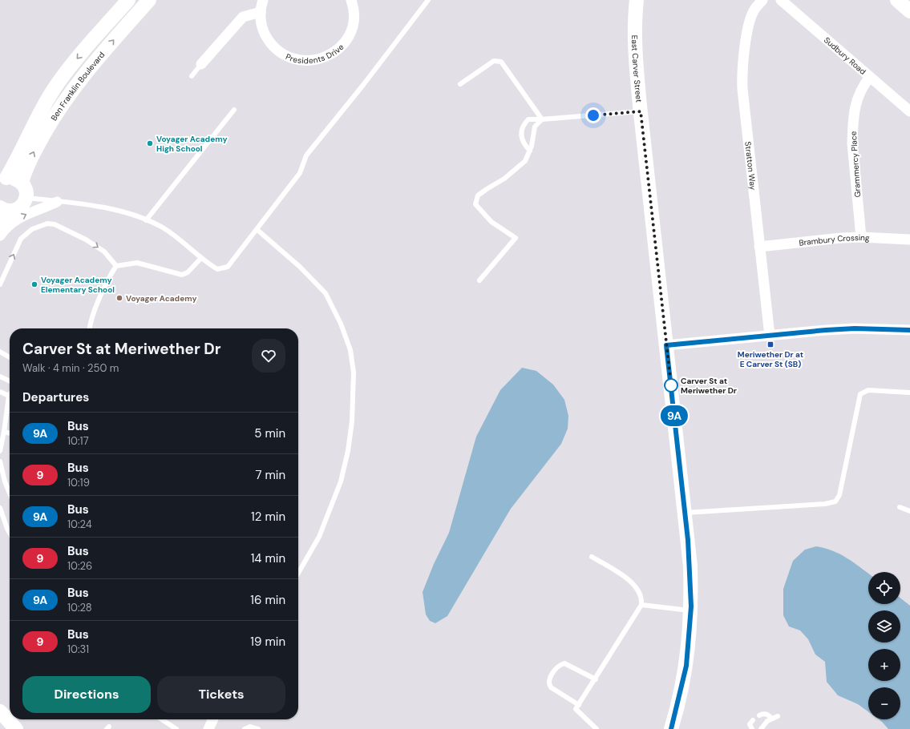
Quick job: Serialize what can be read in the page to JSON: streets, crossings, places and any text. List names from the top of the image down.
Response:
{
  "streets": {
    "street": [
      "Presidents Drive",
      "Sudbury Road",
      "East Carver Street",
      "Ben Franklin Boulevard",
      "Grammercy Place",
      "Stratton Way",
      "Brambury Crossing"
    ]
  },
  "crossings": [
    ["Sudbury Road", "Grammercy Place"],
    ["Grammercy Place", "Brambury Crossing"],
    ["Stratton Way", "Brambury Crossing"]
  ],
  "places": {
    "other": [
      "Voyager Academy High School",
      "Voyager Academy Elementary School",
      "Voyager Academy",
      "Carver St at Meriwether Dr"
    ],
    "transit": ["Meriwether Dr at E Carver St (SB)"]
  },
  "lines": ["bus line 9A"],
  "page": {
    "on_map": "9A",
    "heading": [
      ["Carver St at Meriwether Dr", "Walk · 4 min · 250 m"],
      "Departures"
    ],
    "list": [
      {
        "mark": "9A",
        "name": "Bus",
        "note": "10:17",
        "value": "5 min"
      },
      {
        "mark": "9",
        "name": "Bus",
        "note": "10:19",
        "value": "7 min"
      },
      {
        "mark": "9A",
        "name": "Bus",
        "note": "10:24",
        "value": "12 min"
      },
      {
        "mark": "9",
        "name": "Bus",
        "note": "10:26",
        "value": "14 min"
      },
      {
        "mark": "9A",
        "name": "Bus",
        "note": "10:28",
        "value": "16 min"
      },
      {
        "mark": "9",
        "name": "Bus",
        "note": "10:31",
        "value": "19 min"
      }
    ],
    "map_buttons": ["+", "−"],
    "buttons": ["Directions", "Tickets"]
  }
}
